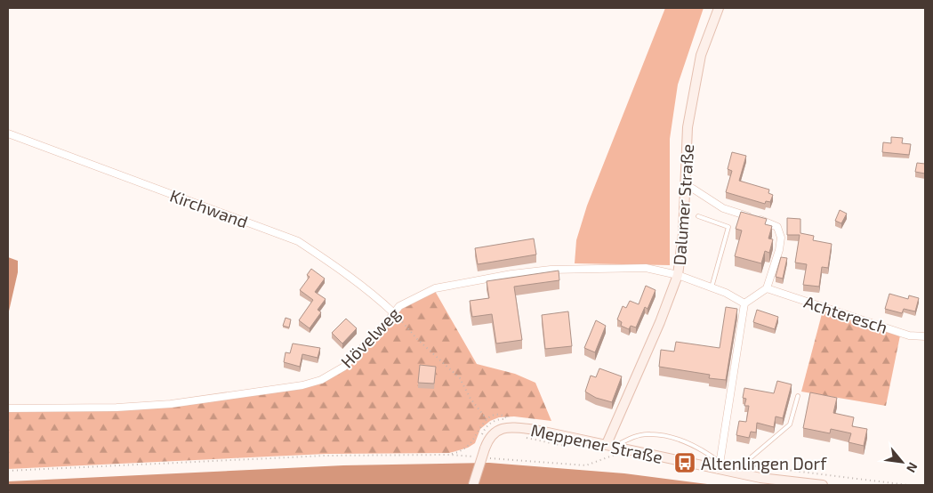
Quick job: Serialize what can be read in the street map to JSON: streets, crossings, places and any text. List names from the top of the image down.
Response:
{
  "streets": {
    "main road": ["Dalumer Straße", "Meppener Straße"],
    "street": ["Kirchwand", "Achteresch", "Hövelweg"]
  },
  "crossings": [
    ["Dalumer Straße", "Hövelweg"],
    ["Dalumer Straße", "Meppener Straße"],
    ["Kirchwand", "Hövelweg"]
  ],
  "places": {
    "bus stop": ["Altenlingen Dorf"]
  },
  "north": "bottom right"
}
